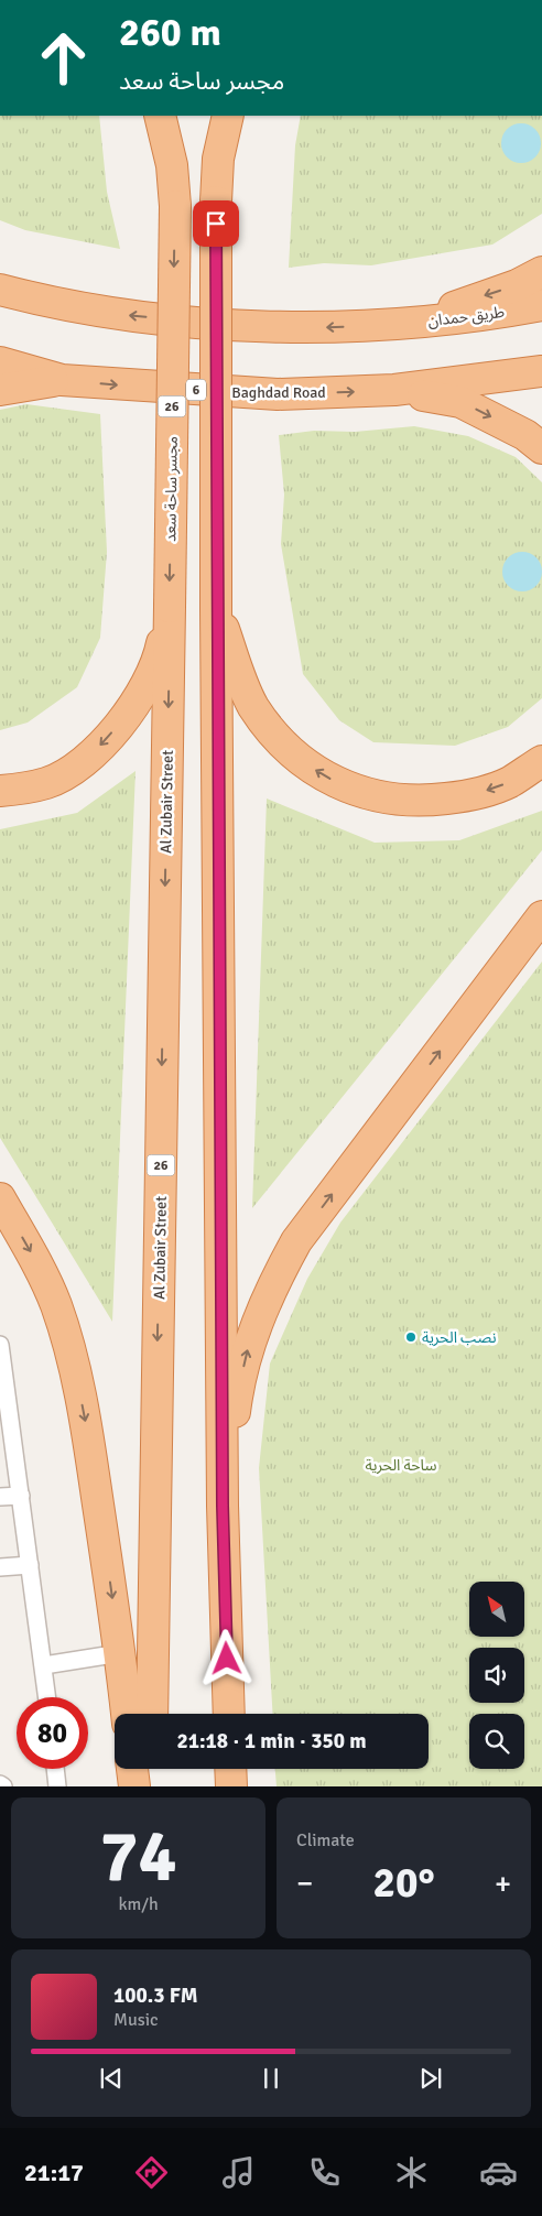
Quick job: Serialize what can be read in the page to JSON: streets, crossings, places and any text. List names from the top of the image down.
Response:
{
  "streets": {
    "highway": [
      "طريق حمدان",
      "6",
      "Baghdad Road",
      "26",
      "مجسر ساحة سعد",
      "Al Zubair Street"
    ]
  },
  "crossings": [
    ["6", "Baghdad Road"],
    ["مجسر ساحة سعد", "Al Zubair Street"]
  ],
  "parks": ["ساحة الحرية"],
  "places": ["نصب الحرية"],
  "north": "top left",
  "page": {
    "turn": ["260 m", "مجسر ساحة سعد"],
    "limit": "80",
    "trip": "21:18 · 1 min · 350 m",
    "tile": [
      ["74", "km/h"],
      "Climate"
    ],
    "heat": ["−", "20°", "+"],
    "song": ["100.3 FM", "Music"],
    "tabs": "21:17"
  }
}
